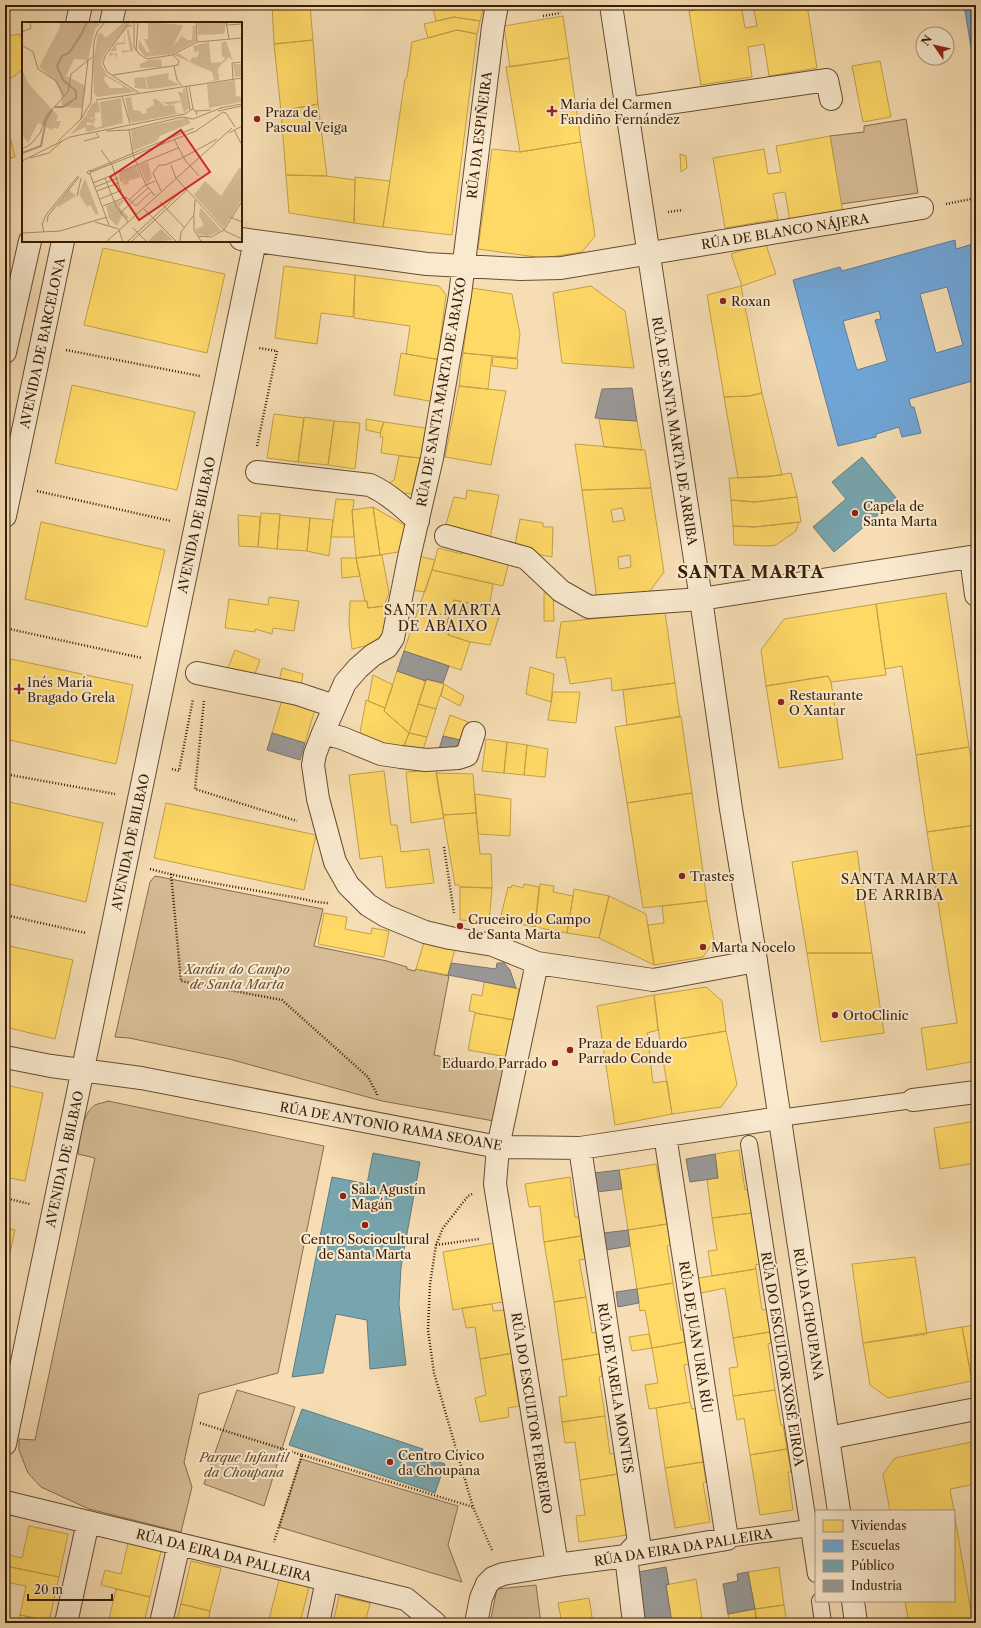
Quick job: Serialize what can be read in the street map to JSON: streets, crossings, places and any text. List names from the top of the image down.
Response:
{
  "streets": {
    "street": [
      "RÚA DA ESPIÑEIRA",
      "RÚA DE BLANCO NÁJERA",
      "AVENIDA DE BARCELONA",
      "RÚA DE SANTA MARTA DE ABAIXO",
      "RÚA DE SANTA MARTA DE ARRIBA",
      "AVENIDA DE BILBAO",
      "RÚA DE ANTONIO RAMA SEOANE",
      "RÚA DA CHOUPANA",
      "RÚA DE JUAN URÍA RÍU",
      "RÚA DO ESCULTOR XOSÉ EIROA",
      "RÚA DE VARELA MONTES",
      "RÚA DO ESCULTOR FERREIRO",
      "RÚA DA EIRA DA PALLEIRA"
    ]
  },
  "crossings": [
    ["RÚA DA ESPIÑEIRA", "RÚA DE BLANCO NÁJERA"],
    ["RÚA DA ESPIÑEIRA", "RÚA DE SANTA MARTA DE ABAIXO"],
    ["RÚA DE BLANCO NÁJERA", "RÚA DE SANTA MARTA DE ABAIXO"],
    ["RÚA DE BLANCO NÁJERA", "RÚA DE SANTA MARTA DE ARRIBA"],
    ["RÚA DE BLANCO NÁJERA", "AVENIDA DE BILBAO"],
    ["RÚA DE SANTA MARTA DE ABAIXO", "RÚA DE SANTA MARTA DE ARRIBA"],
    ["RÚA DE SANTA MARTA DE ABAIXO", "RÚA DO ESCULTOR FERREIRO"],
    ["RÚA DE SANTA MARTA DE ARRIBA", "RÚA DE ANTONIO RAMA SEOANE"],
    ["RÚA DE SANTA MARTA DE ARRIBA", "RÚA DA CHOUPANA"],
    ["AVENIDA DE BILBAO", "RÚA DE ANTONIO RAMA SEOANE"],
    ["RÚA DE ANTONIO RAMA SEOANE", "RÚA DA CHOUPANA"],
    ["RÚA DE ANTONIO RAMA SEOANE", "RÚA DE JUAN URÍA RÍU"],
    ["RÚA DE ANTONIO RAMA SEOANE", "RÚA DE VARELA MONTES"],
    ["RÚA DE ANTONIO RAMA SEOANE", "RÚA DO ESCULTOR FERREIRO"],
    ["RÚA DE JUAN URÍA RÍU", "RÚA DA EIRA DA PALLEIRA"],
    ["RÚA DO ESCULTOR XOSÉ EIROA", "RÚA DA EIRA DA PALLEIRA"],
    ["RÚA DE VARELA MONTES", "RÚA DA EIRA DA PALLEIRA"],
    ["RÚA DO ESCULTOR FERREIRO", "RÚA DA EIRA DA PALLEIRA"]
  ],
  "districts": ["SANTA MARTA", "SANTA MARTA DE ABAIXO", "SANTA MARTA DE ARRIBA"],
  "parks": ["Xardín do Campo de Santa Marta", "Parque Infantil da Choupana"],
  "places": {
    "health": ["María del Carmen Fandiño Fernández", "Inés María Bragado Grela"],
    "other": [
      "Praza de Pascual Veiga",
      "Roxan",
      "Capela de Santa Marta",
      "Restaurante O Xantar",
      "Trastes",
      "Cruceiro do Campo de Santa Marta",
      "Marta Nocelo",
      "OrtoClinic",
      "Praza de Eduardo Parrado Conde",
      "Eduardo Parrado",
      "Sala Agustín Magán",
      "Centro Sociocultural de Santa Marta",
      "Centro Cívico da Choupana"
    ]
  },
  "legend": [
    "Viviendas",
    "Escuelas",
    "Público",
    "Industria"
  ],
  "scale_bar": "20 m",
  "north": "top left"
}
